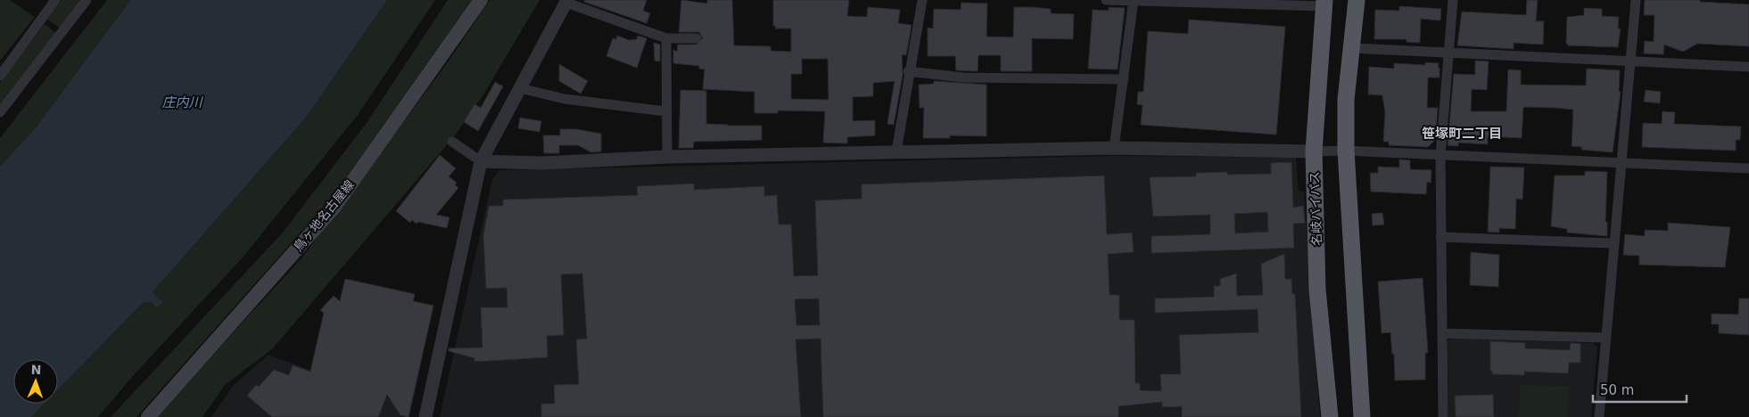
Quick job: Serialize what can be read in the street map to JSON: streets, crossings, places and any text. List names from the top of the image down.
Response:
{
  "streets": {
    "highway": ["名岐バイパス"],
    "main road": ["鳥ヶ地名古屋線"]
  },
  "districts": ["笹塚町二丁目"],
  "water": ["庄内川"],
  "scale_bar": "50 m",
  "north": "top"
}
